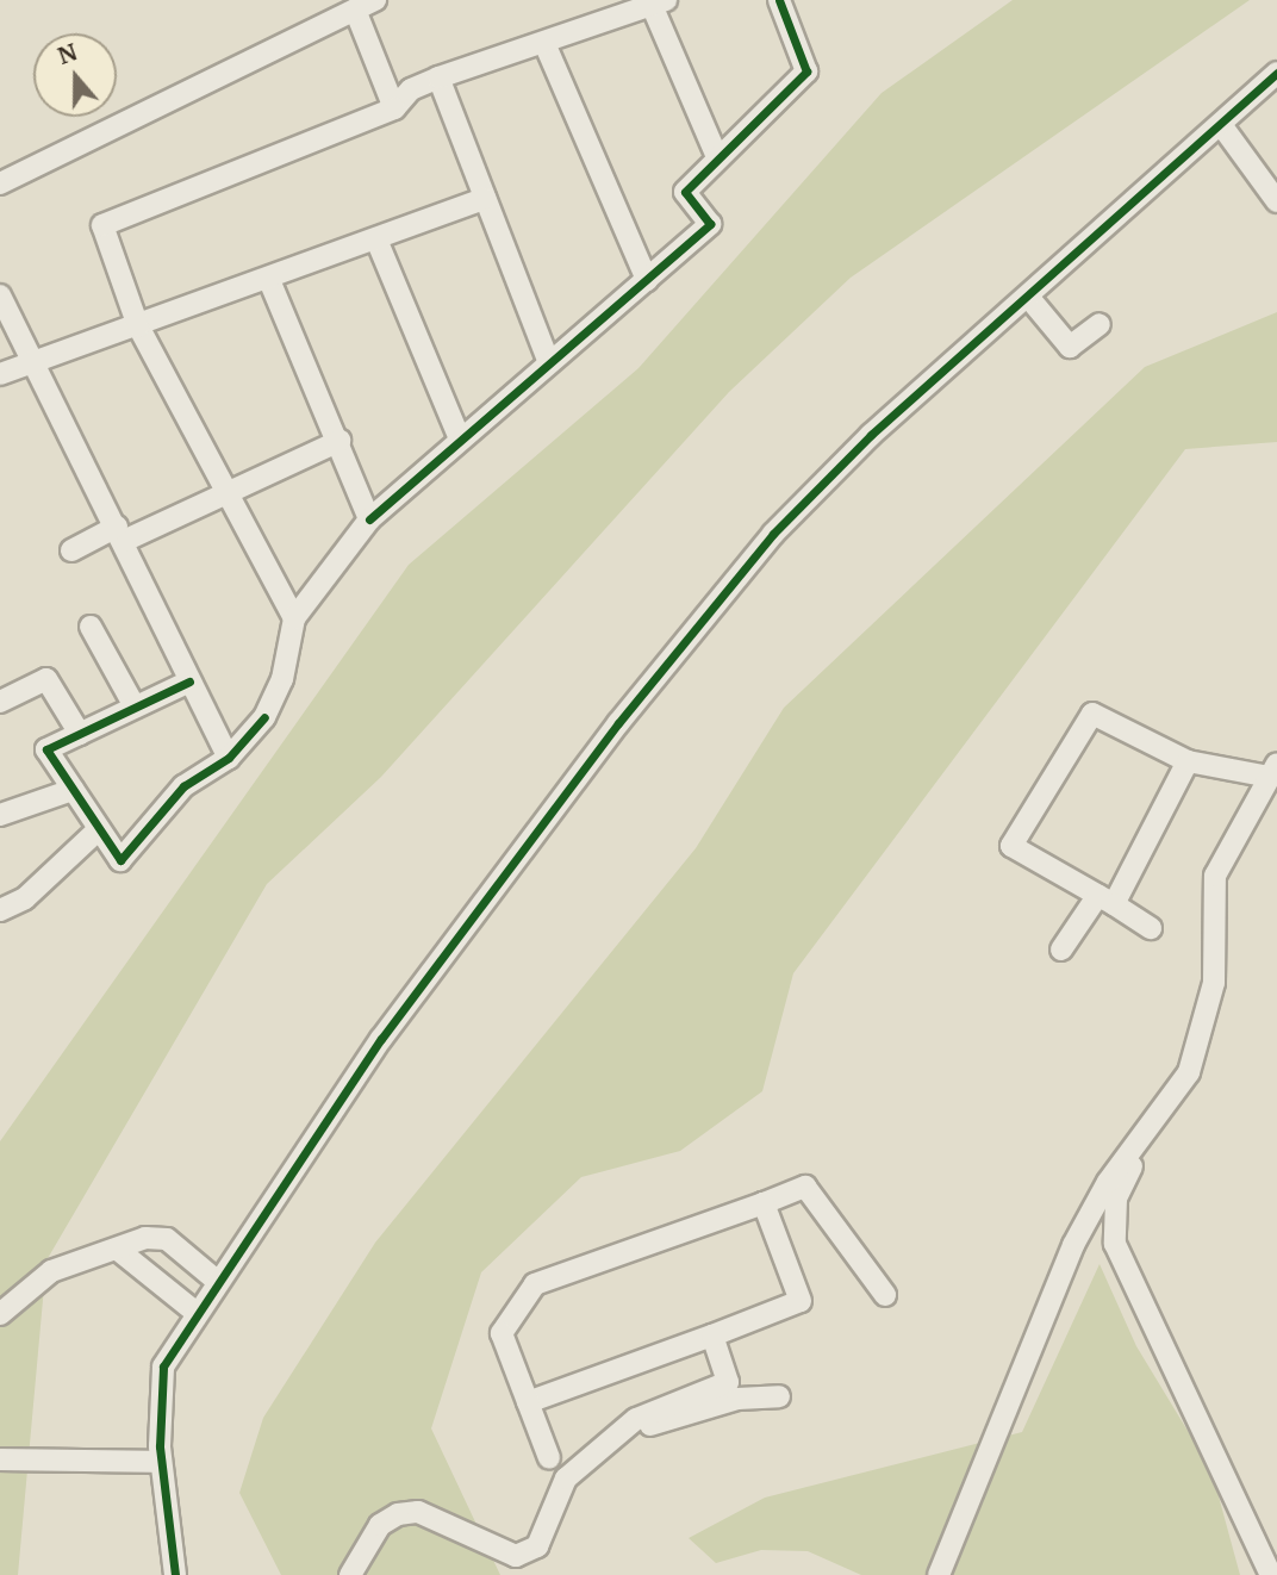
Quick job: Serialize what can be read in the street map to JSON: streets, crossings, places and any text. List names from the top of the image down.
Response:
{
  "north": "top"
}
